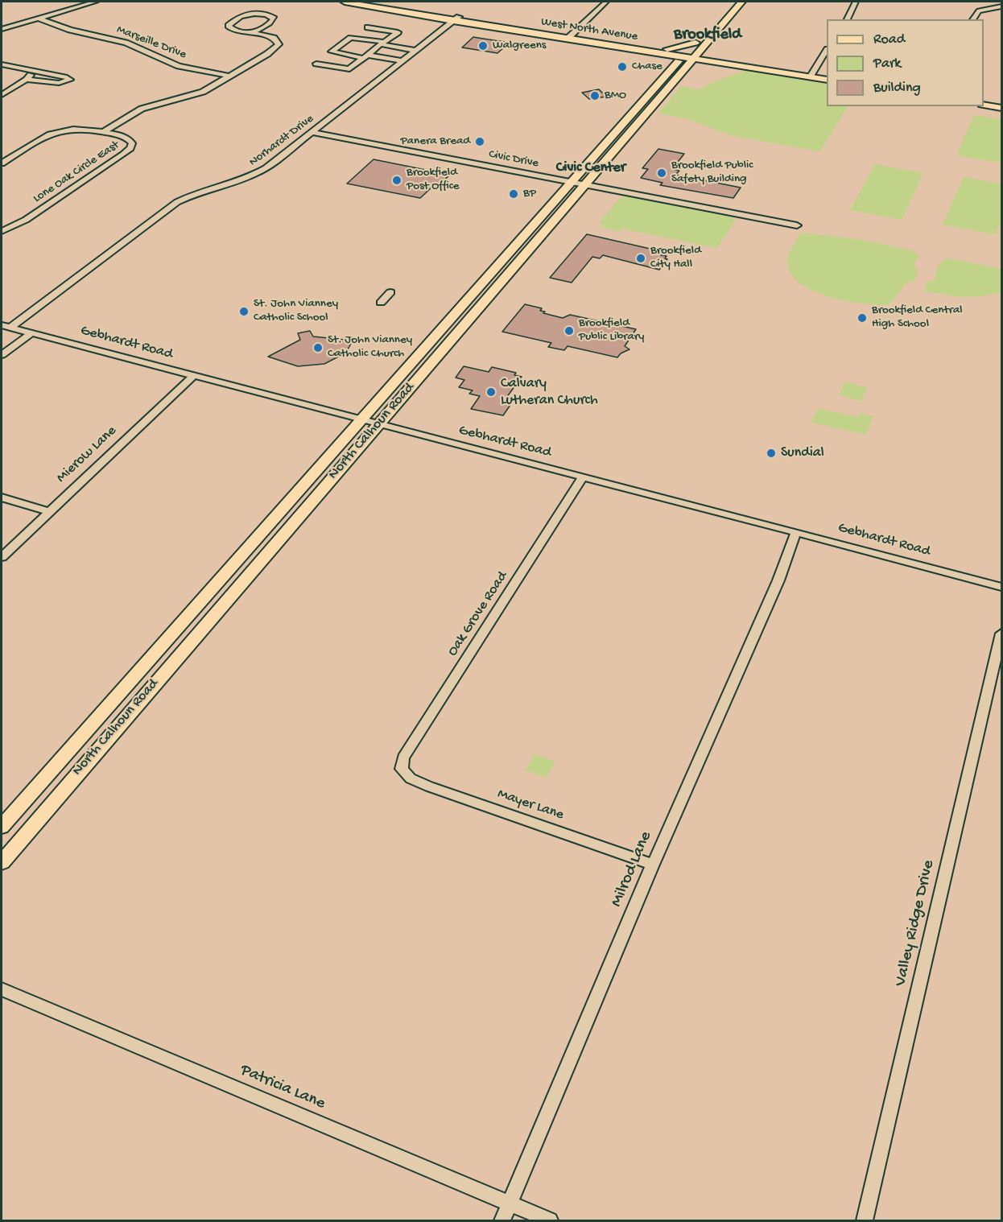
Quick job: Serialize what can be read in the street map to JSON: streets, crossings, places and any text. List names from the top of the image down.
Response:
{
  "streets": {
    "main road": ["West North Avenue", "North Calhoun Road"],
    "street": [
      "Marseille Drive",
      "Norhardt Drive",
      "Civic Drive",
      "Lone Oak Circle East",
      "Gebhardt Road",
      "Mierow Lane",
      "Oak Grove Road",
      "Mayer Lane",
      "Milrod Lane",
      "Valley Ridge Drive",
      "Patricia Lane"
    ]
  },
  "crossings": [
    ["West North Avenue", "Norhardt Drive"],
    ["West North Avenue", "North Calhoun Road"],
    ["Norhardt Drive", "Civic Drive"],
    ["Norhardt Drive", "Gebhardt Road"],
    ["Civic Drive", "North Calhoun Road"],
    ["Gebhardt Road", "North Calhoun Road"],
    ["Gebhardt Road", "Mierow Lane"],
    ["Gebhardt Road", "Oak Grove Road"],
    ["Gebhardt Road", "Milrod Lane"],
    ["Oak Grove Road", "Mayer Lane"],
    ["Mayer Lane", "Milrod Lane"],
    ["Milrod Lane", "Patricia Lane"]
  ],
  "districts": ["Brookfield", "Civic Center"],
  "places": [
    "Walgreens",
    "Chase",
    "BMO",
    "Panera Bread",
    "Brookfield Public Safety Building",
    "Brookfield Post Office",
    "BP",
    "Brookfield City Hall",
    "St. John Vianney Catholic School",
    "Brookfield Central High School",
    "Brookfield Public Library",
    "St. John Vianney Catholic Church",
    "Calvary Lutheran Church",
    "Sundial"
  ],
  "legend": ["Road", "Park", "Building"]
}
